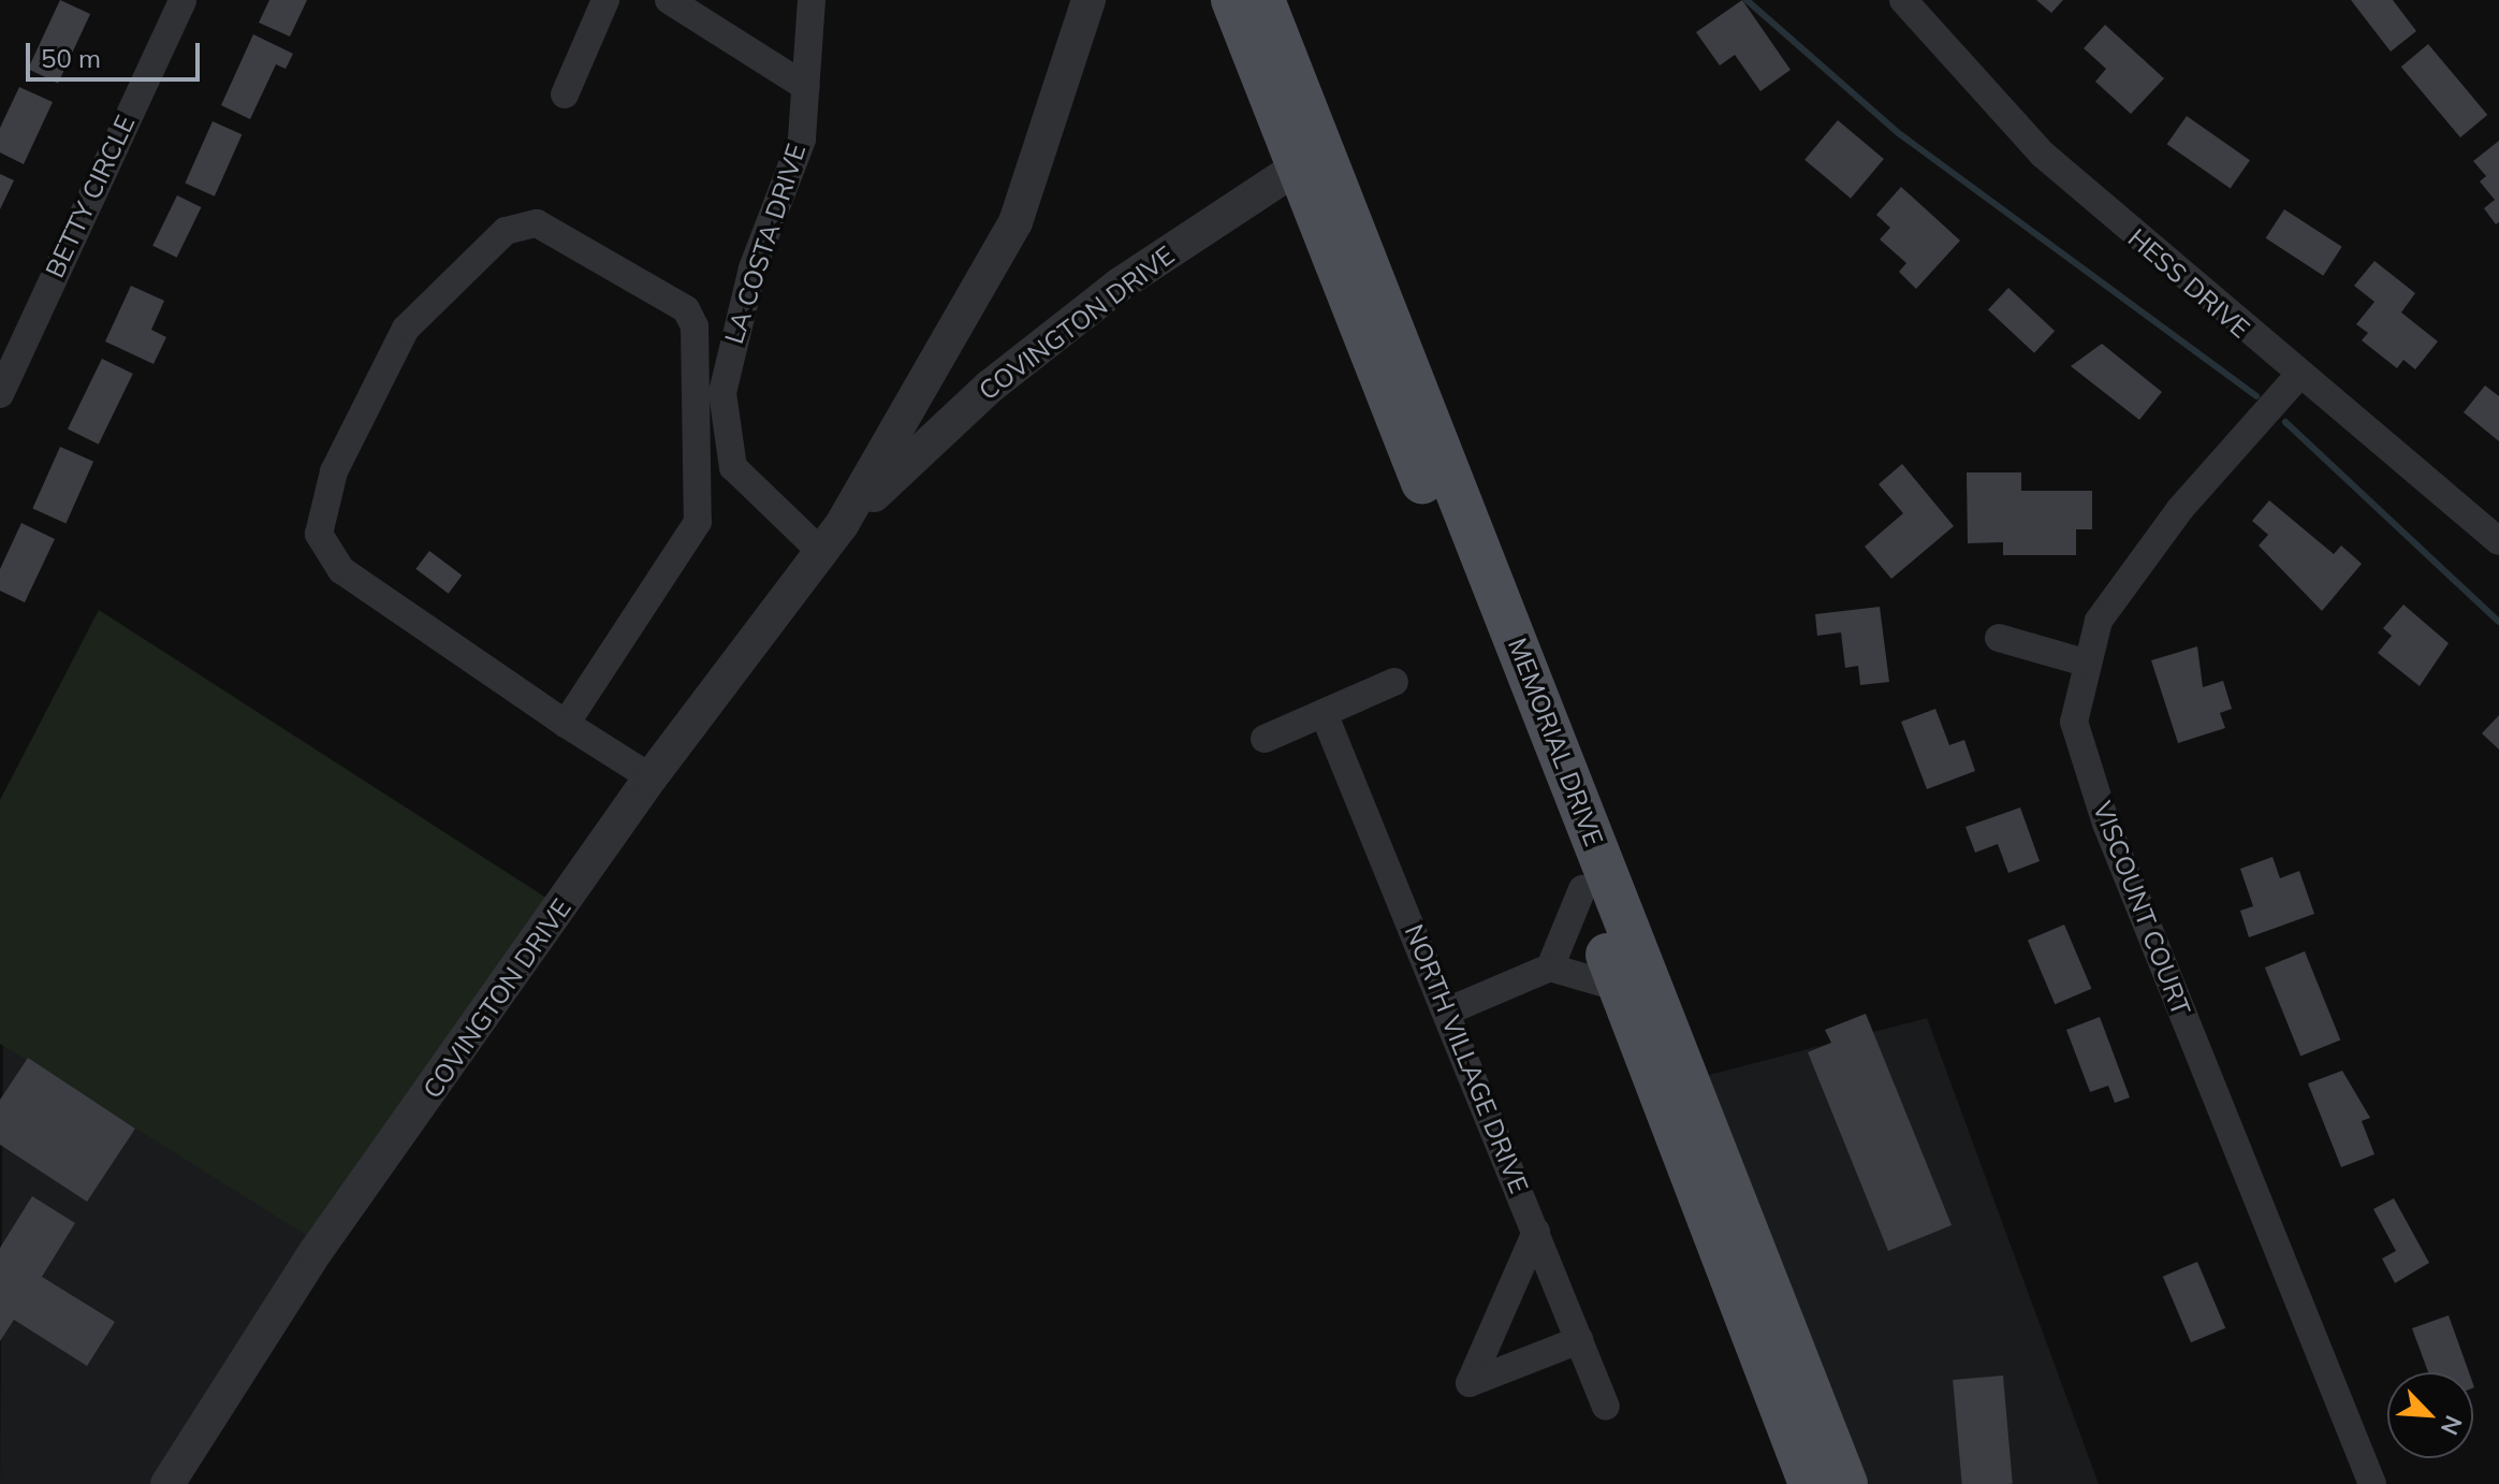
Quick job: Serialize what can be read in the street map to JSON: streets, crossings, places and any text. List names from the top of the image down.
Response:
{
  "streets": {
    "main road": ["MEMORIAL DRIVE"],
    "street": [
      "BETTY CIRCLE",
      "LA COSTA DRIVE",
      "HESS DRIVE",
      "COVINGTON DRIVE",
      "VISCOUNT COURT",
      "NORTH VILLAGE DRIVE"
    ]
  },
  "crossings": [
    ["LA COSTA DRIVE", "COVINGTON DRIVE"],
    ["HESS DRIVE", "VISCOUNT COURT"],
    ["COVINGTON DRIVE", "MEMORIAL DRIVE"]
  ],
  "scale_bar": "50 m",
  "north": "bottom right"
}
